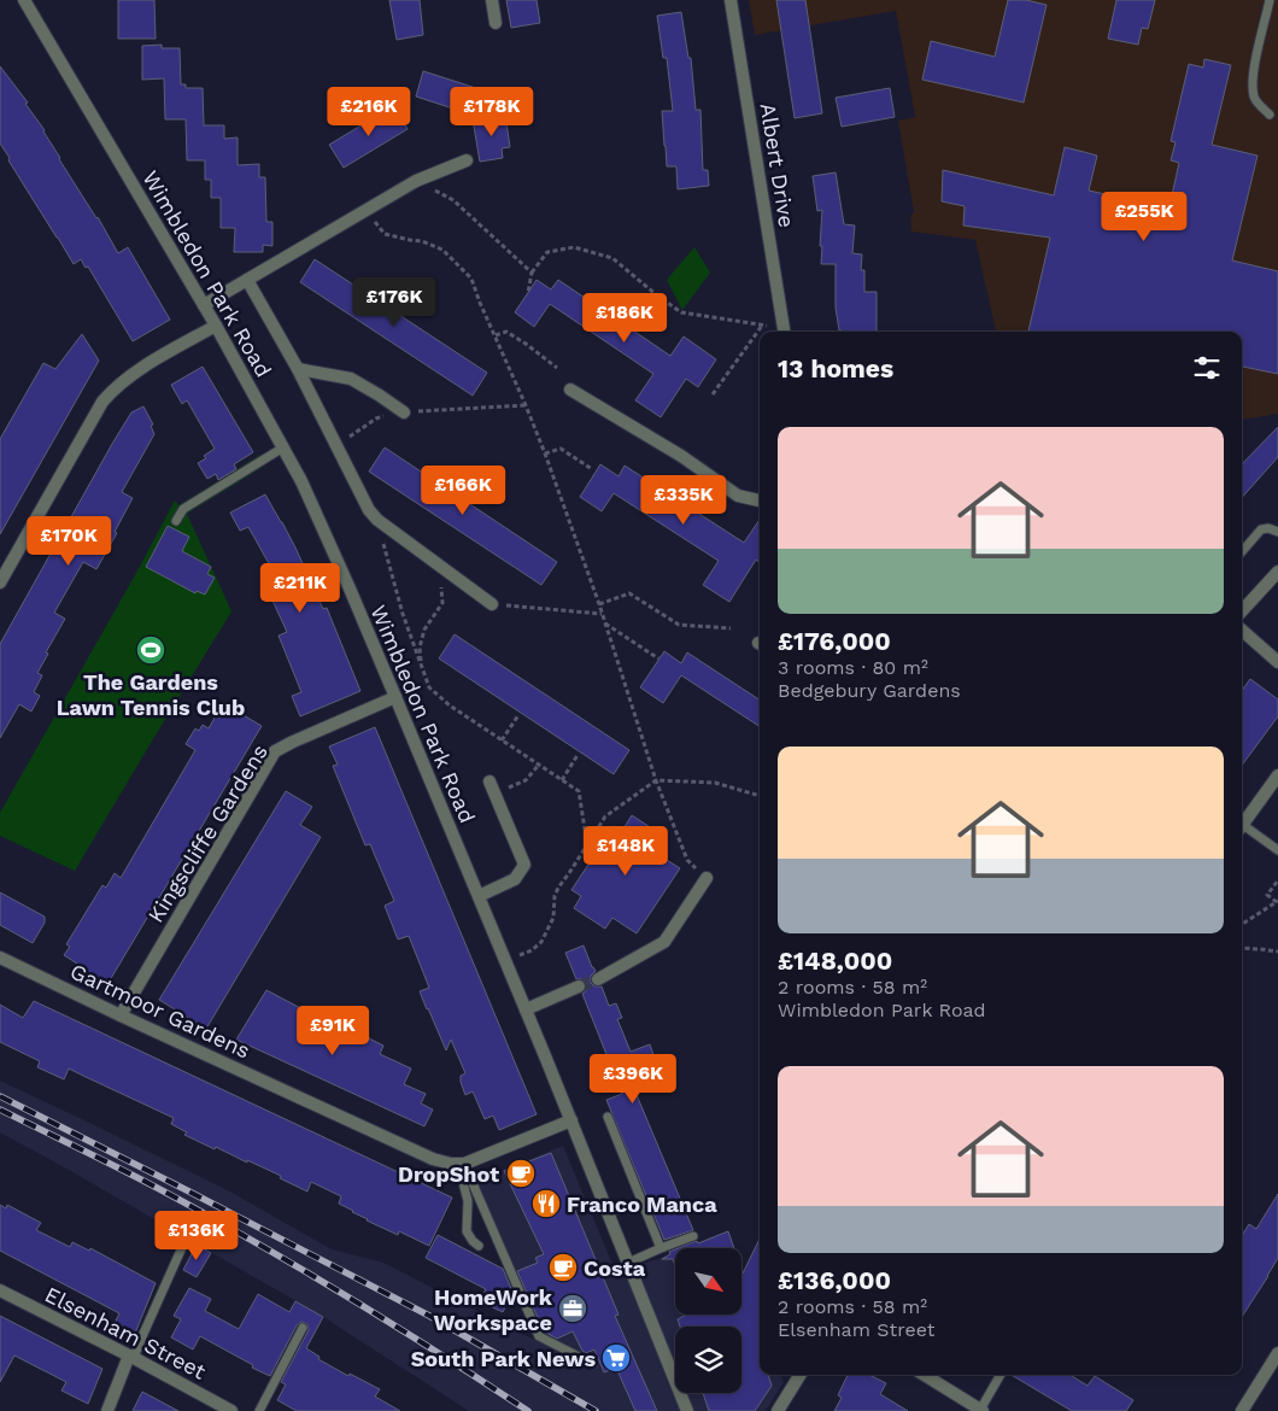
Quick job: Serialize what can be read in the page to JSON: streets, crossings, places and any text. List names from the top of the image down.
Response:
{
  "streets": {
    "street": [
      "Albert Drive",
      "Wimbledon Park Road",
      "Kingscliffe Gardens",
      "Gartmoor Gardens",
      "Elsenham Street"
    ]
  },
  "crossings": [
    ["Wimbledon Park Road", "Kingscliffe Gardens"],
    ["Kingscliffe Gardens", "Gartmoor Gardens"]
  ],
  "places": {
    "sports": ["The Gardens Lawn Tennis Club"],
    "cafe": ["DropShot", "Costa"],
    "restaurant": ["Franco Manca"],
    "office": ["HomeWork Workspace"],
    "supermarket": ["South Park News"]
  },
  "north": "bottom right",
  "page": {
    "price": [
      "£216K",
      "£178K",
      "£255K",
      "£176K",
      "£186K",
      "£166K",
      "£335K",
      "£170K",
      "£211K",
      "£148K",
      "£91K",
      "£396K",
      "£136K"
    ],
    "heading": "13 homes",
    "list": [
      {
        "name": "£176,000",
        "note": "3 rooms · 80 m² · Bedgebury Gardens"
      },
      {
        "name": "£148,000",
        "note": "2 rooms · 58 m² · Wimbledon Park Road"
      },
      {
        "name": "£136,000",
        "note": "2 rooms · 58 m² · Elsenham Street"
      }
    ]
  }
}
